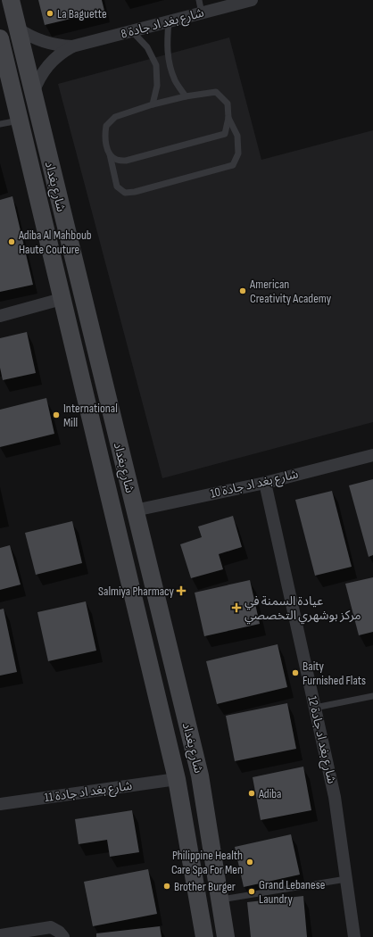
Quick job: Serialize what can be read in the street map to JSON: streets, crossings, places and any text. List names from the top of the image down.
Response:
{
  "streets": {
    "main road": ["شارع بغداد"],
    "street": [
      "شارع بغد اد جادة 8",
      "شارع بغد اد جادة 10",
      "شارع بغد اد جادة 12",
      "شارع بغد اد جادة 11"
    ]
  },
  "crossings": [
    ["شارع بغد اد جادة 8", "شارع بغداد"],
    ["شارع بغداد", "شارع بغد اد جادة 10"],
    ["شارع بغداد", "شارع بغد اد جادة 11"],
    ["شارع بغد اد جادة 10", "شارع بغد اد جادة 12"]
  ],
  "places": {
    "other": [
      "La Baguette",
      "Adiba Al Mahboub Haute Couture",
      "American Creativity Academy",
      "International Mill",
      "Baity Furnished Flats",
      "Adiba",
      "Philippine Health Care Spa For Men",
      "Brother Burger",
      "Grand Lebanese Laundry"
    ],
    "health": ["Salmiya Pharmacy", "عيادة السمنة في مركز بوشهري التخصصي"]
  }
}
